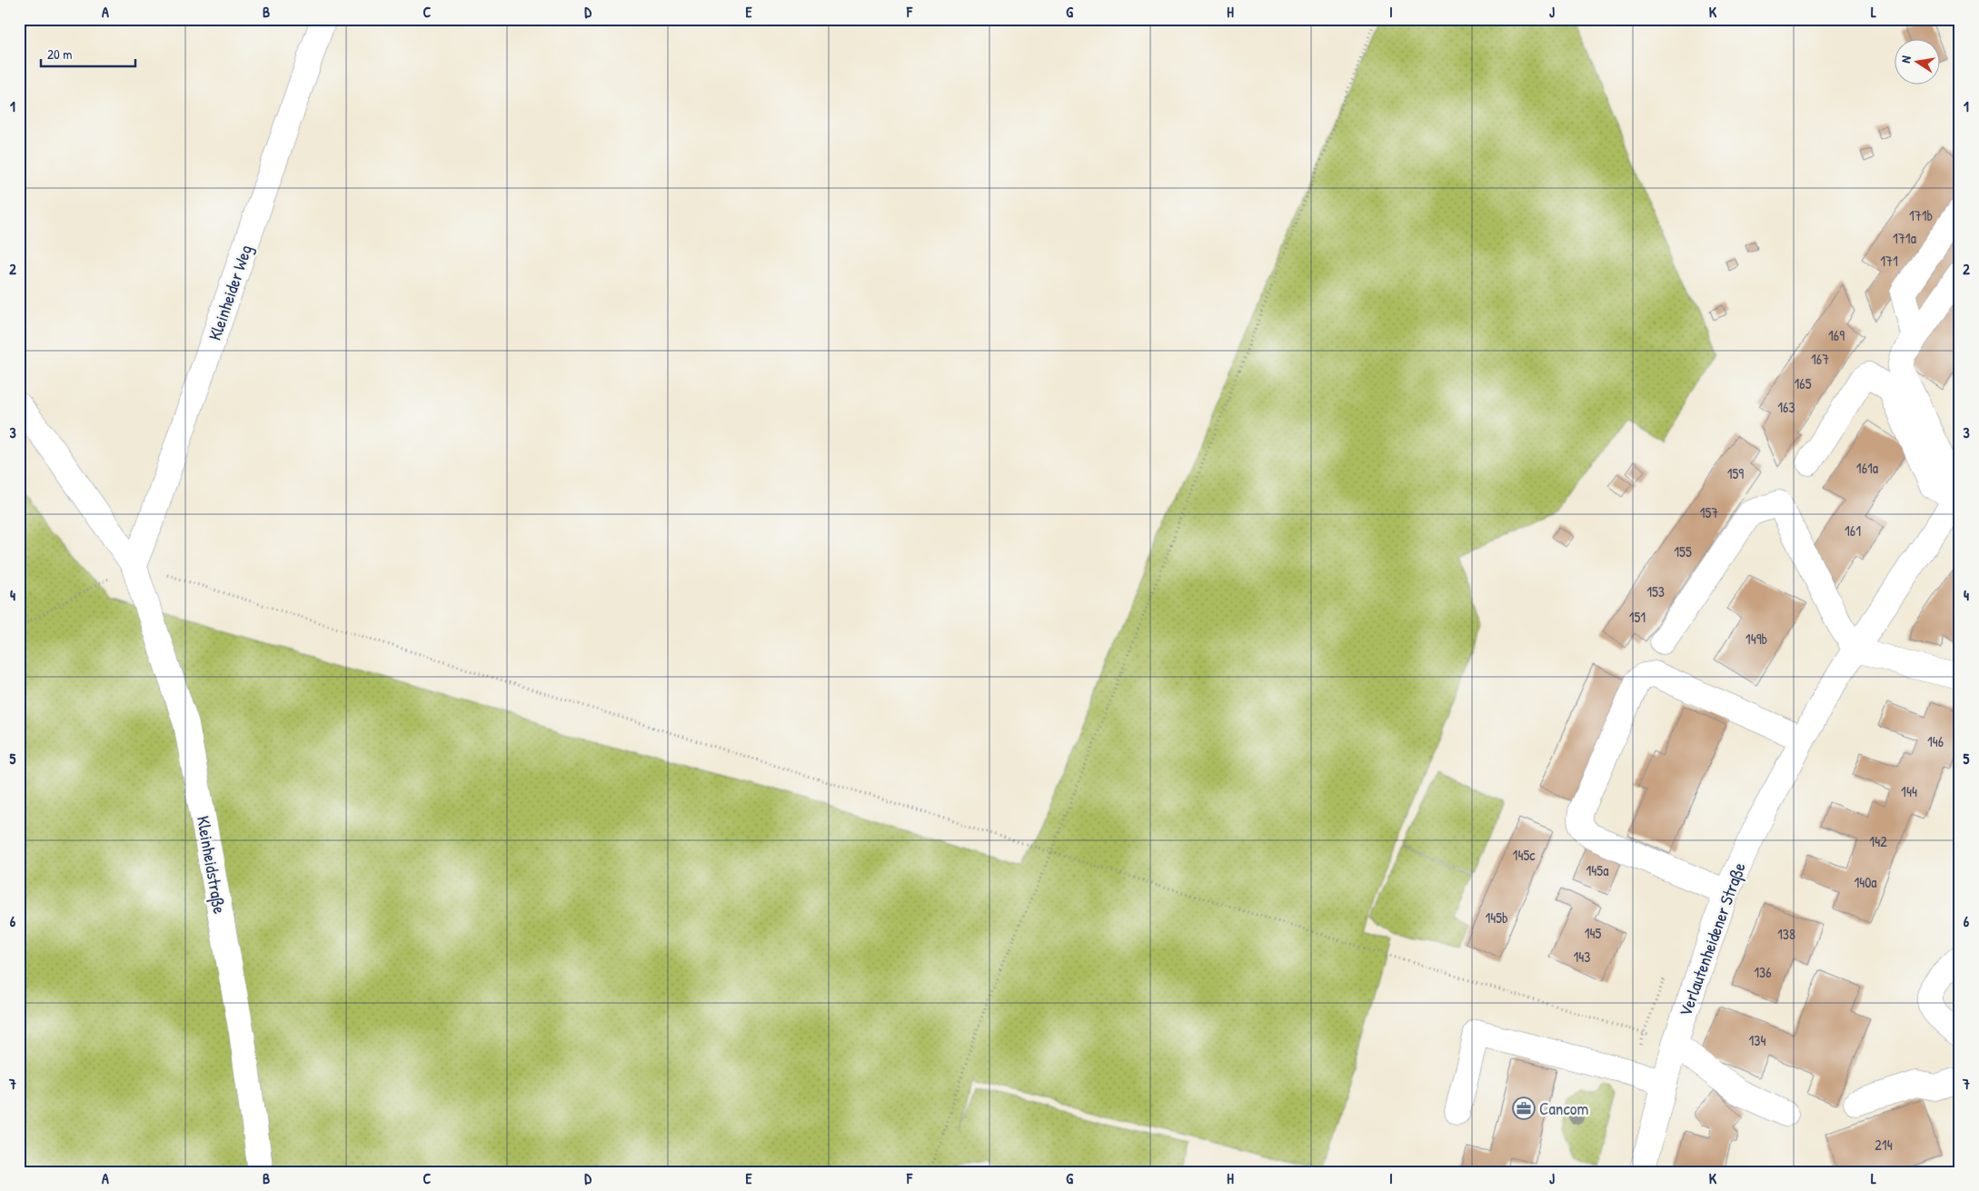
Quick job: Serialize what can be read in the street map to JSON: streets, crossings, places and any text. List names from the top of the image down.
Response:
{
  "streets": {
    "street": ["Kleinheider Weg", "Kleinheidstraße", "Verlautenheidener Straße"]
  },
  "crossings": [
    ["Kleinheider Weg", "Kleinheidstraße"]
  ],
  "places": {
    "office": ["Cancom"]
  },
  "house_numbers": [
    "171b",
    "171a",
    "171",
    "169",
    "167",
    "165",
    "163",
    "161a",
    "159",
    "157",
    "161",
    "155",
    "153",
    "151",
    "149b",
    "146",
    "144",
    "142",
    "145c",
    "145a",
    "140a",
    "145b",
    "145",
    "138",
    "143",
    "136",
    "134",
    "214"
  ],
  "scale_bar": "20 m",
  "north": "left",
  "grid": {
    "columns": [
      "A",
      "B",
      "C",
      "D",
      "E",
      "F",
      "G",
      "H",
      "I",
      "J",
      "K",
      "L"
    ],
    "rows": [
      "1",
      "2",
      "3",
      "4",
      "5",
      "6",
      "7"
    ]
  }
}
